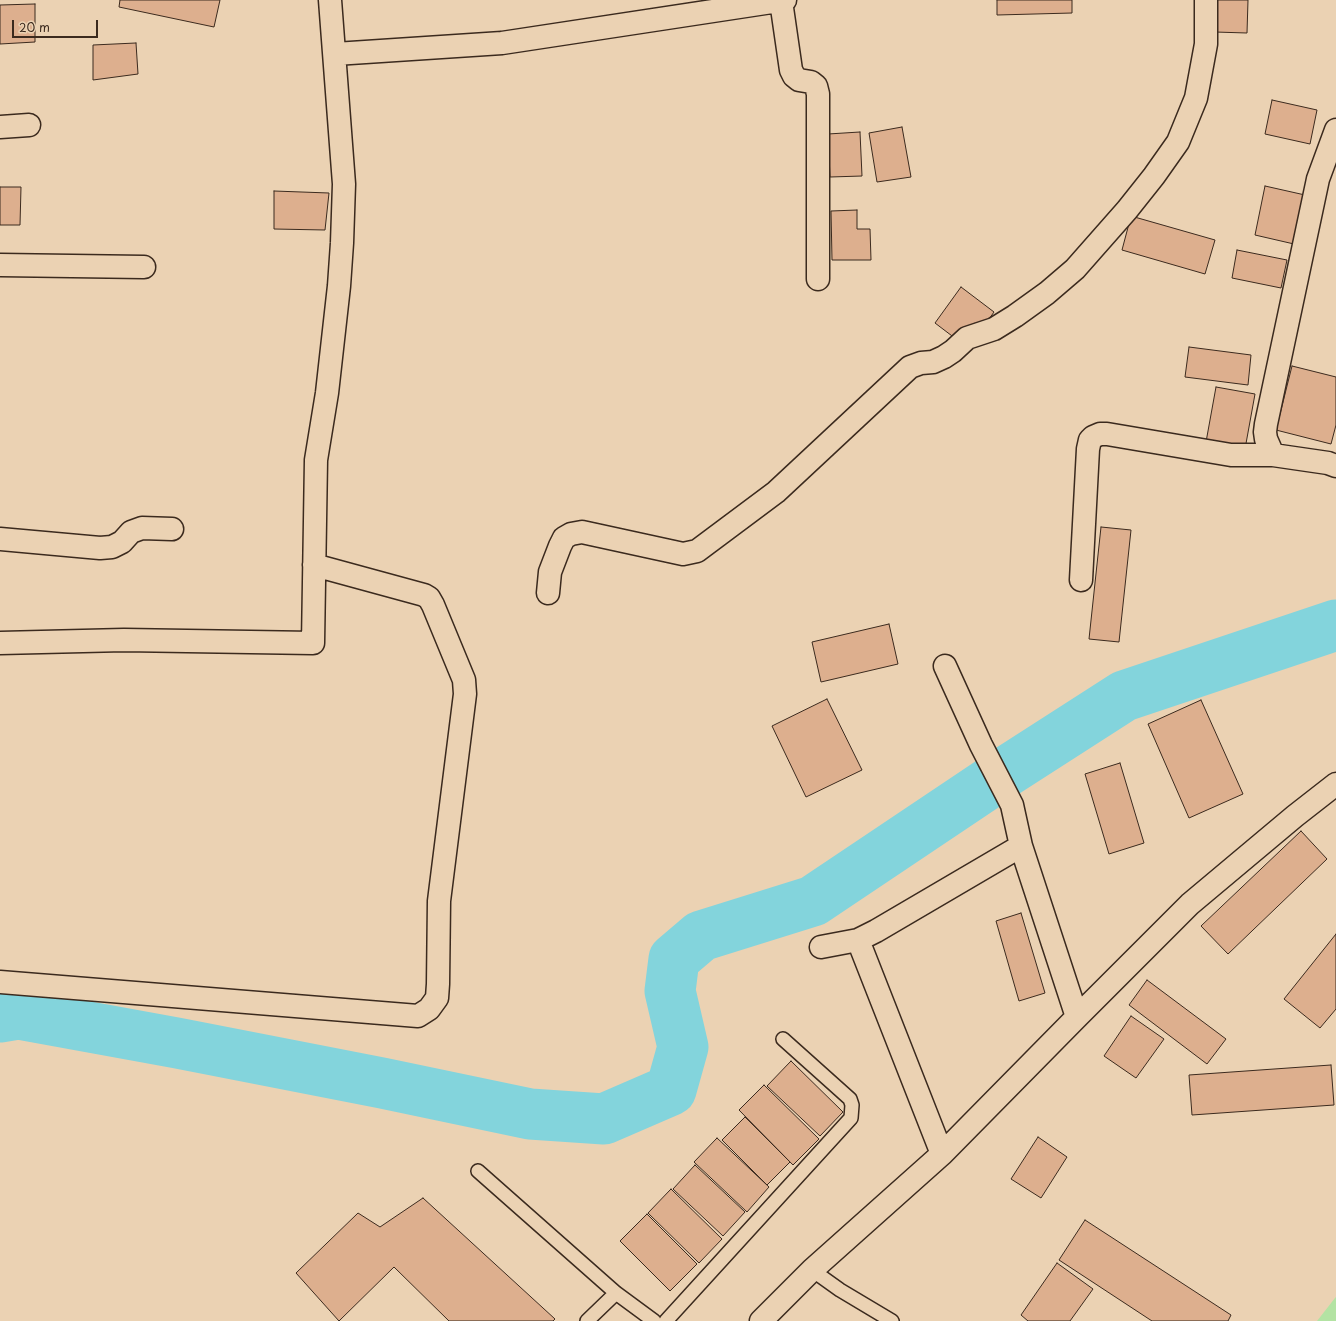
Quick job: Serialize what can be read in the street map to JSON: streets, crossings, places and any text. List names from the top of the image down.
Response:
{
  "scale_bar": "20 m"
}
